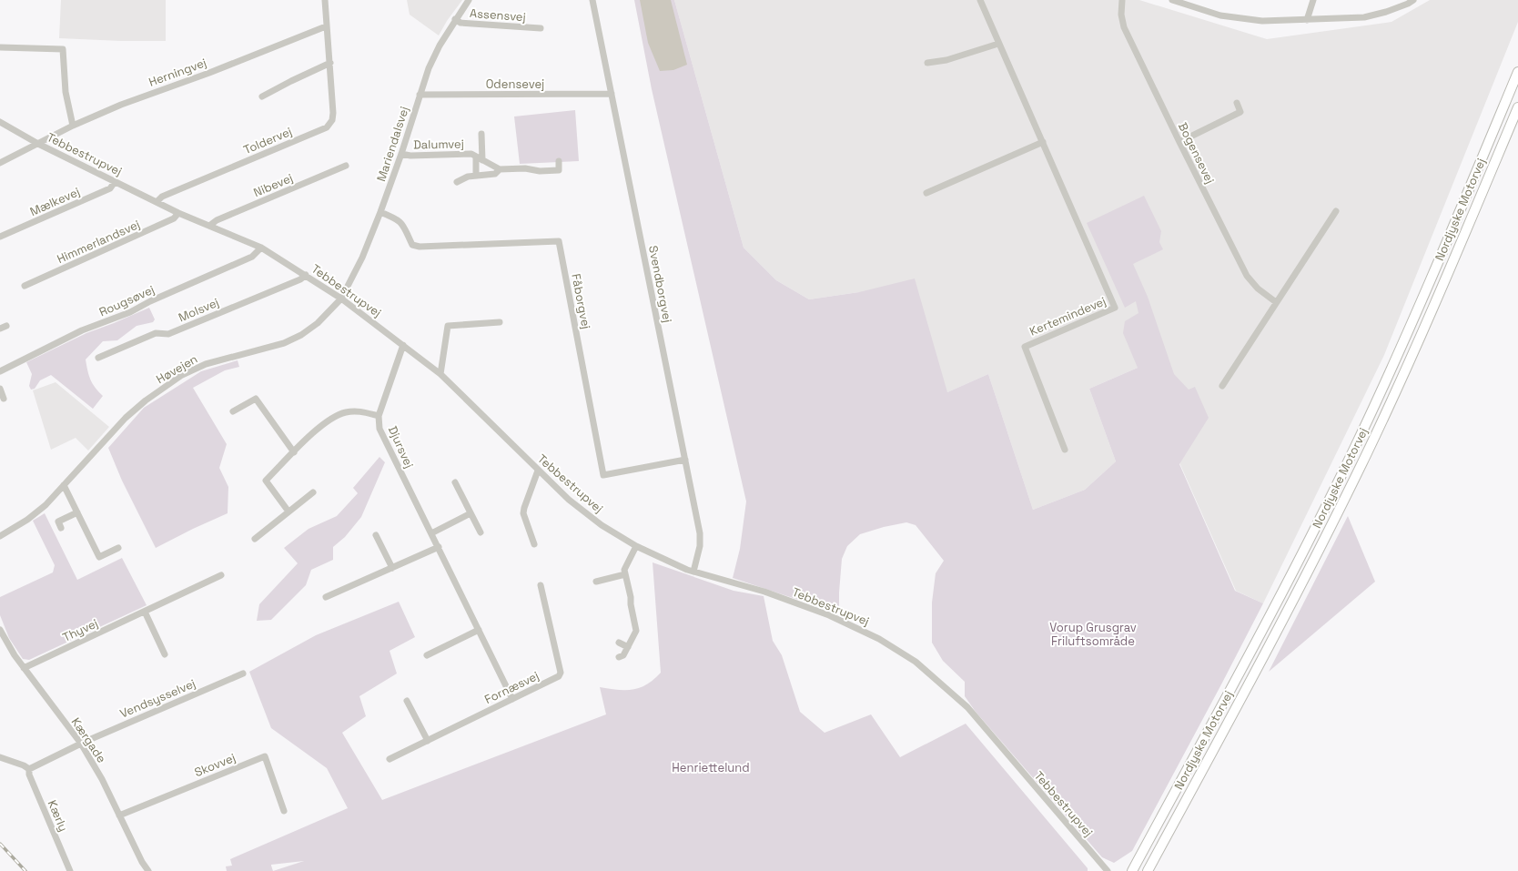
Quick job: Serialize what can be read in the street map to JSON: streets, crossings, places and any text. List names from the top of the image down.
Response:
{
  "streets": {
    "highway": ["Nordjyske Motorvej"],
    "street": [
      "Assensvej",
      "Herningvej",
      "Odensevej",
      "Toldervej",
      "Mariendalsvej",
      "Dalumvej",
      "Bogensevej",
      "Tebbestrupvej",
      "Nibevej",
      "Mælkevej",
      "Himmerlandsvej",
      "Svendborgvej",
      "Rougsøvej",
      "Fåborgvej",
      "Molsvej",
      "Kertemindevej",
      "Høvejen",
      "Djursvej",
      "Thyvej",
      "Fornæsvej",
      "Vendsysselvej",
      "Kærgade",
      "Skovvej",
      "Kærly"
    ]
  },
  "crossings": [
    ["Assensvej", "Mariendalsvej"],
    ["Herningvej", "Toldervej"],
    ["Herningvej", "Tebbestrupvej"],
    ["Odensevej", "Mariendalsvej"],
    ["Odensevej", "Svendborgvej"],
    ["Toldervej", "Tebbestrupvej"],
    ["Mariendalsvej", "Dalumvej"],
    ["Mariendalsvej", "Tebbestrupvej"],
    ["Mariendalsvej", "Fåborgvej"],
    ["Mariendalsvej", "Høvejen"],
    ["Tebbestrupvej", "Nibevej"],
    ["Tebbestrupvej", "Mælkevej"],
    ["Tebbestrupvej", "Himmerlandsvej"],
    ["Tebbestrupvej", "Svendborgvej"],
    ["Tebbestrupvej", "Rougsøvej"],
    ["Tebbestrupvej", "Molsvej"],
    ["Tebbestrupvej", "Høvejen"],
    ["Tebbestrupvej", "Djursvej"],
    ["Svendborgvej", "Fåborgvej"],
    ["Djursvej", "Fornæsvej"],
    ["Thyvej", "Kærgade"],
    ["Vendsysselvej", "Kærgade"],
    ["Vendsysselvej", "Kærly"],
    ["Kærgade", "Skovvej"]
  ],
  "parks": ["Vorup Grusgrav Friluftsområde", "Henriettelund"]
}
